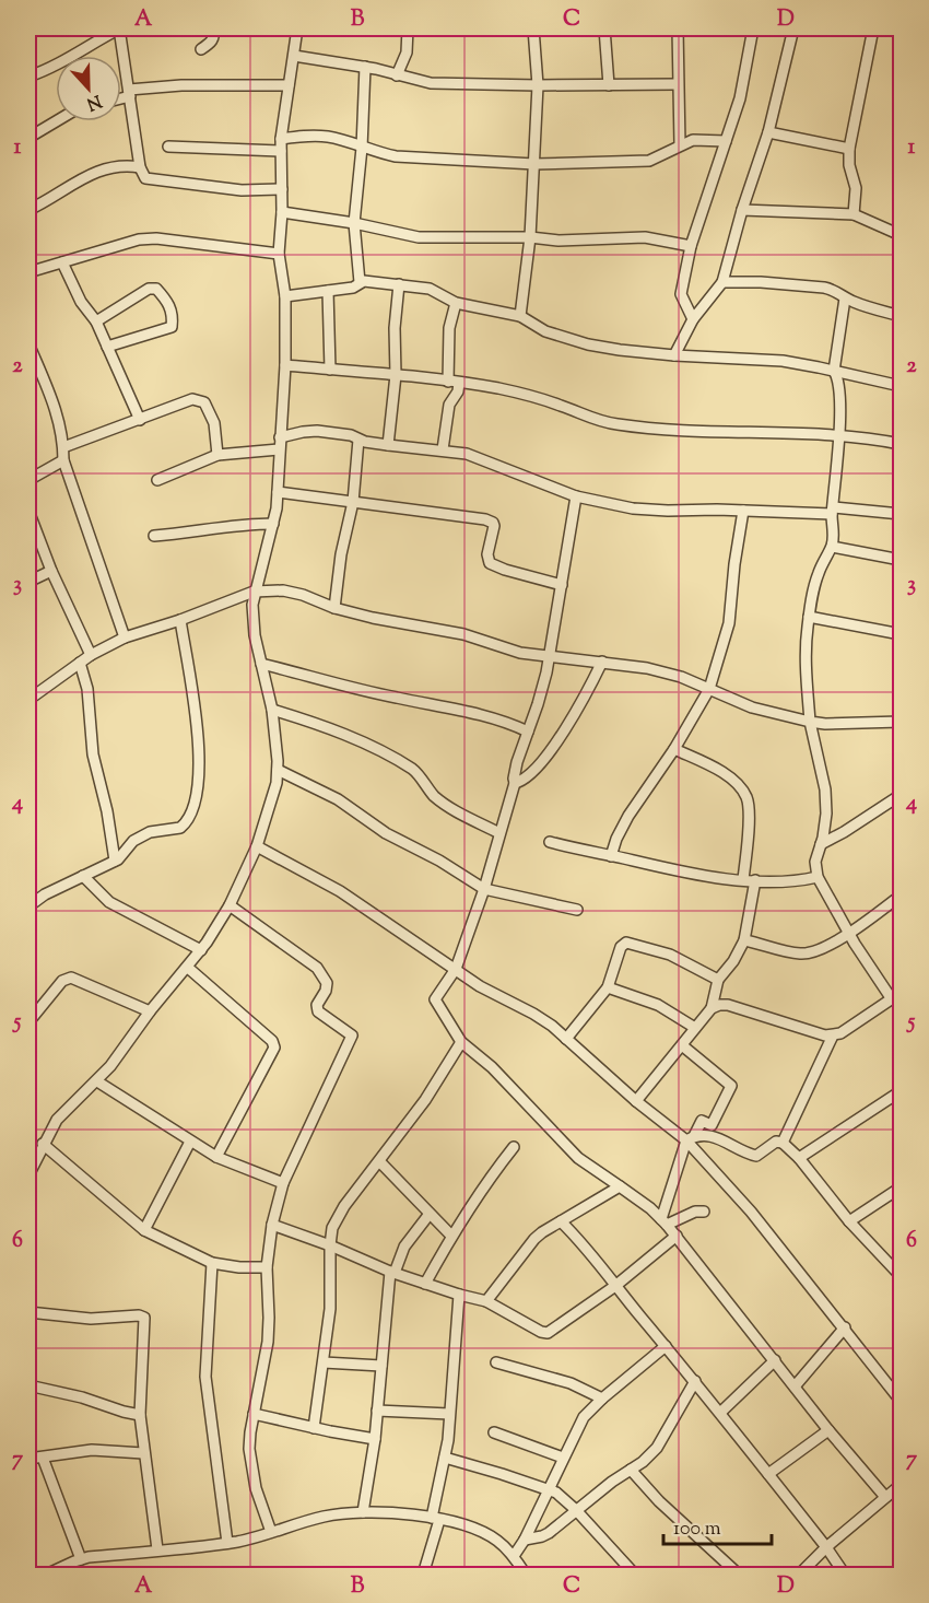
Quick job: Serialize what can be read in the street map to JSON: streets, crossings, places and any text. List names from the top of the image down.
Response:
{
  "scale_bar": "100 m",
  "north": "bottom",
  "grid": {
    "columns": [
      "A",
      "B",
      "C",
      "D"
    ],
    "rows": [
      "1",
      "2",
      "3",
      "4",
      "5",
      "6",
      "7"
    ]
  }
}
